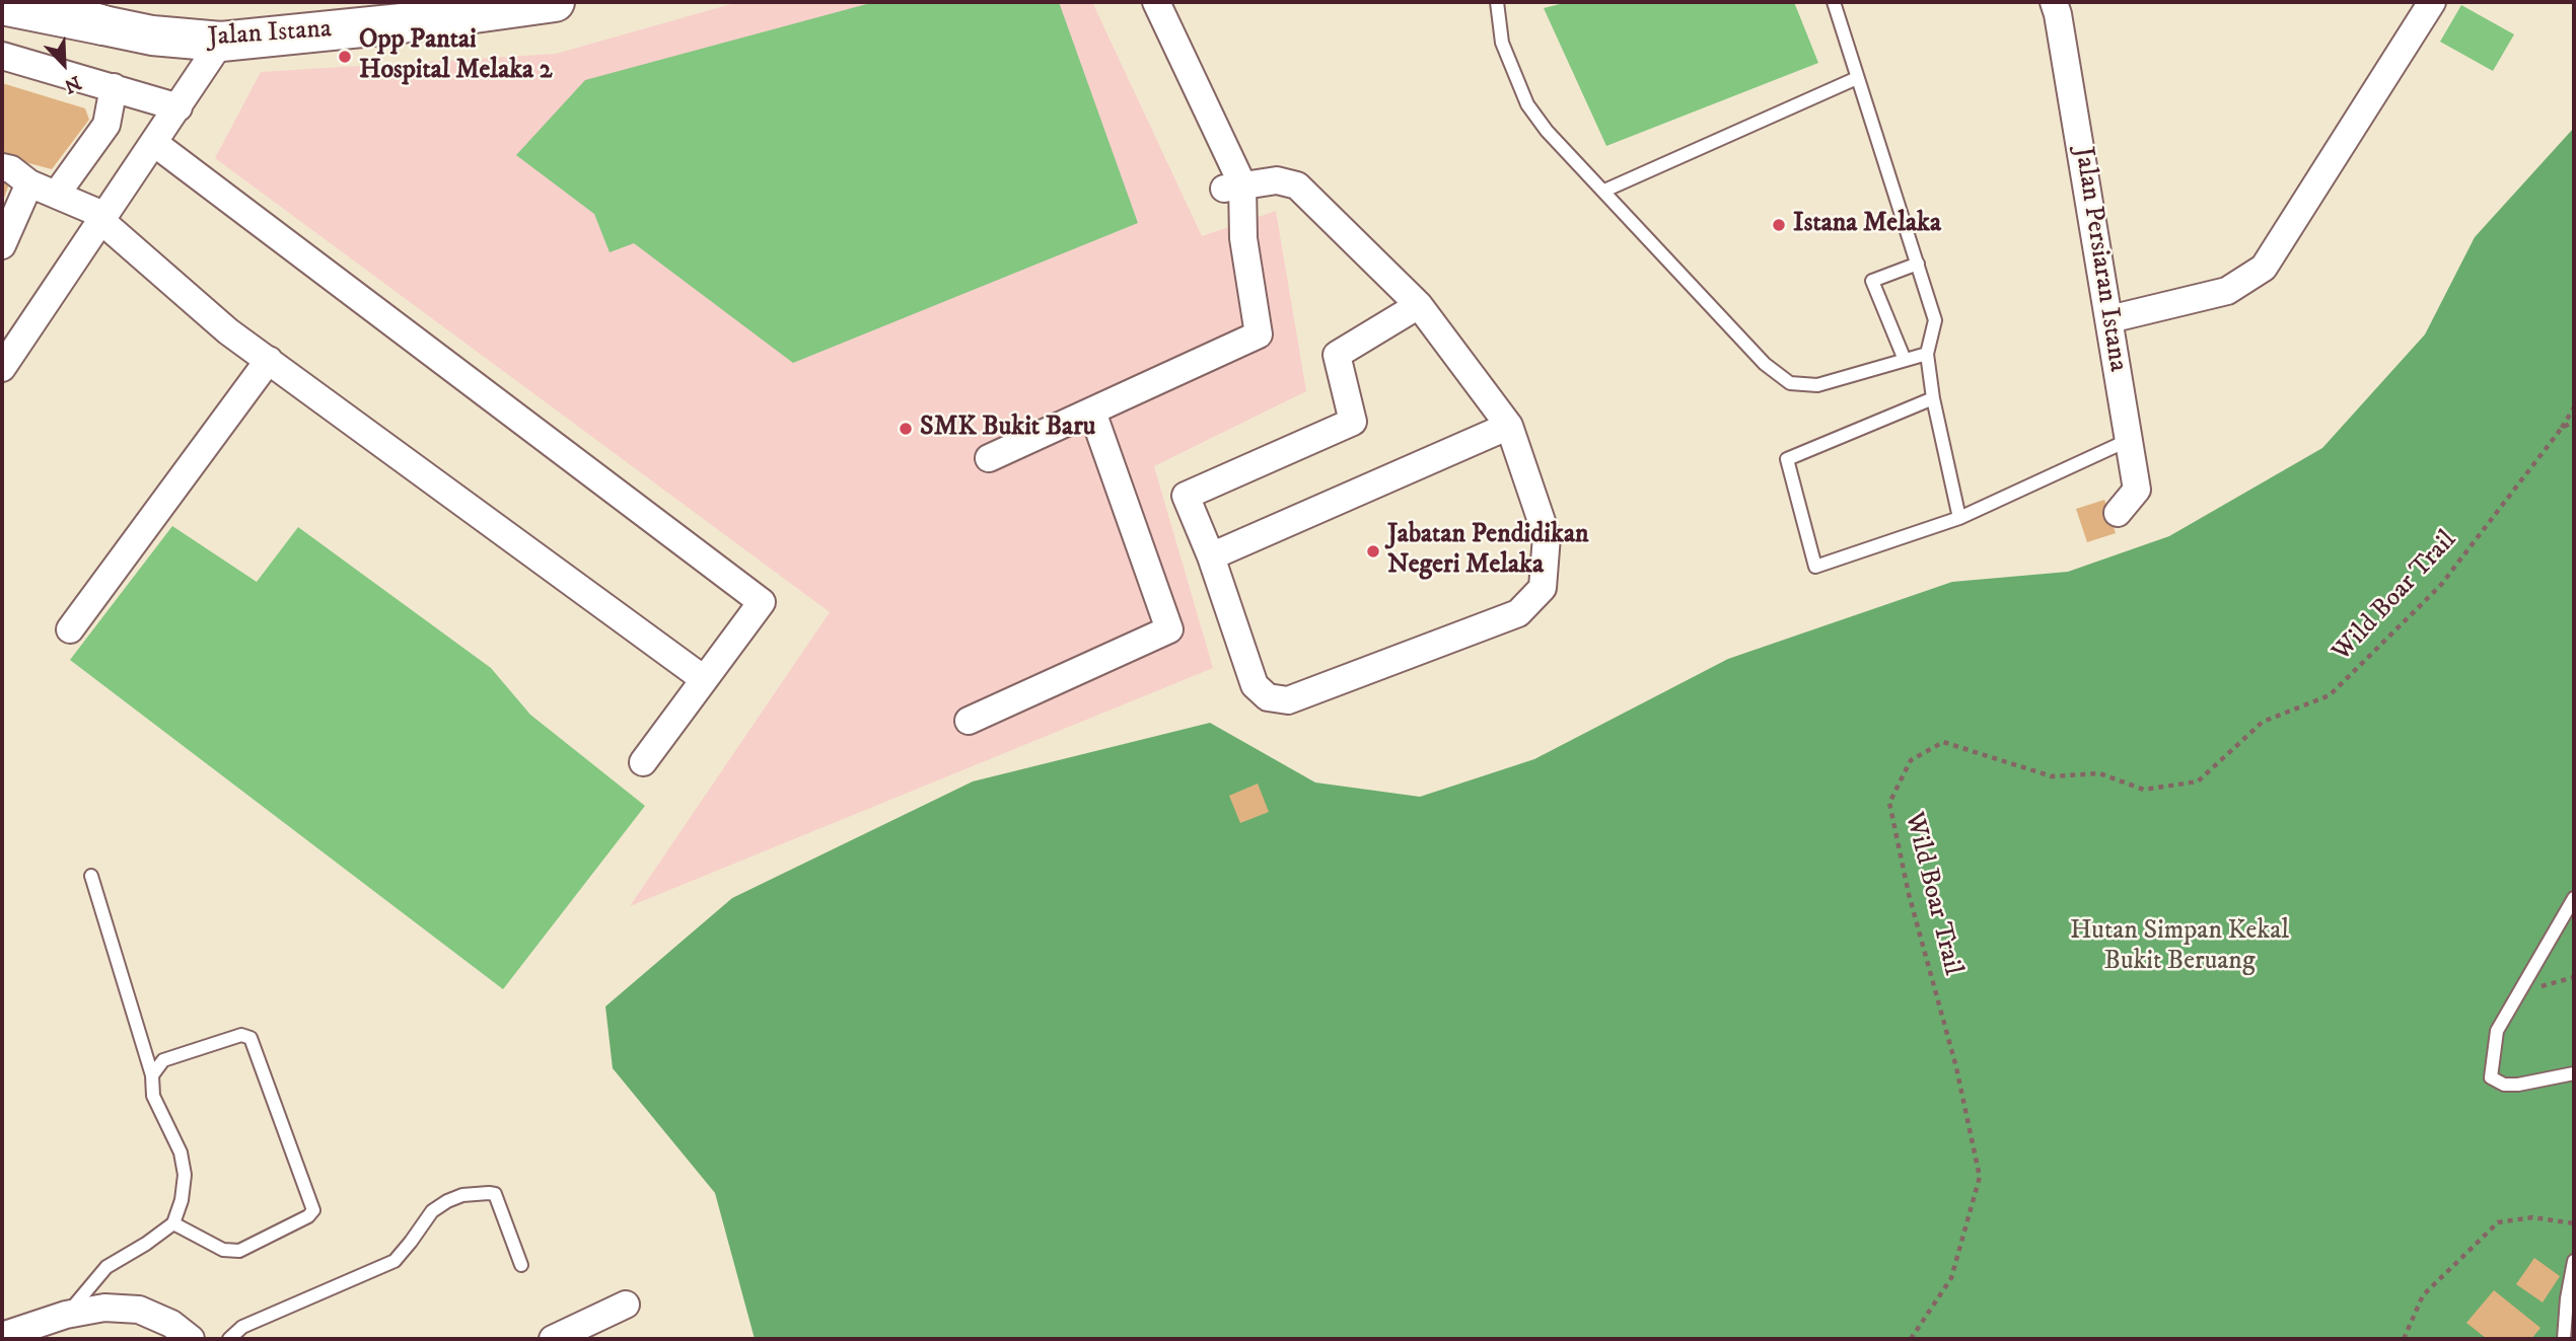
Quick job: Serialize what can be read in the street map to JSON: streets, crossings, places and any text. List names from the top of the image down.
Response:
{
  "streets": {
    "main road": ["Jalan Istana"],
    "street": ["Jalan Persiaran Istana"],
    "path": ["Wild Boar Trail"]
  },
  "parks": ["Hutan Simpan Kekal Bukit Beruang"],
  "places": [
    "Opp Pantai Hospital Melaka 2",
    "Istana Melaka",
    "SMK Bukit Baru",
    "Jabatan Pendidikan Negeri Melaka"
  ],
  "north": "bottom right"
}
